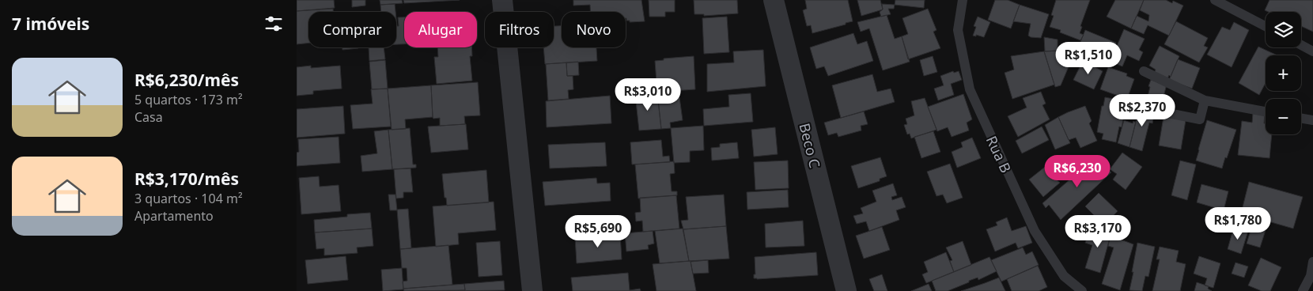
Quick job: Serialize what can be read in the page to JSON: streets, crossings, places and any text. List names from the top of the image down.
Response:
{
  "streets": {
    "street": ["Beco C"],
    "lane": ["Rua B"]
  },
  "page": {
    "heading": "7 imóveis",
    "map_buttons": ["+", "−"],
    "chip": [
      "Comprar",
      "Alugar",
      "Filtros",
      "Novo"
    ],
    "price": [
      "R$1,510",
      "R$3,010",
      "R$2,370",
      "R$6,230",
      "R$1,780",
      "R$5,690",
      "R$3,170"
    ],
    "list": [
      {
        "name": "R$6,230/mês",
        "note": "5 quartos · 173 m² · Casa"
      },
      {
        "name": "R$3,170/mês",
        "note": "3 quartos · 104 m² · Apartamento"
      }
    ]
  }
}
